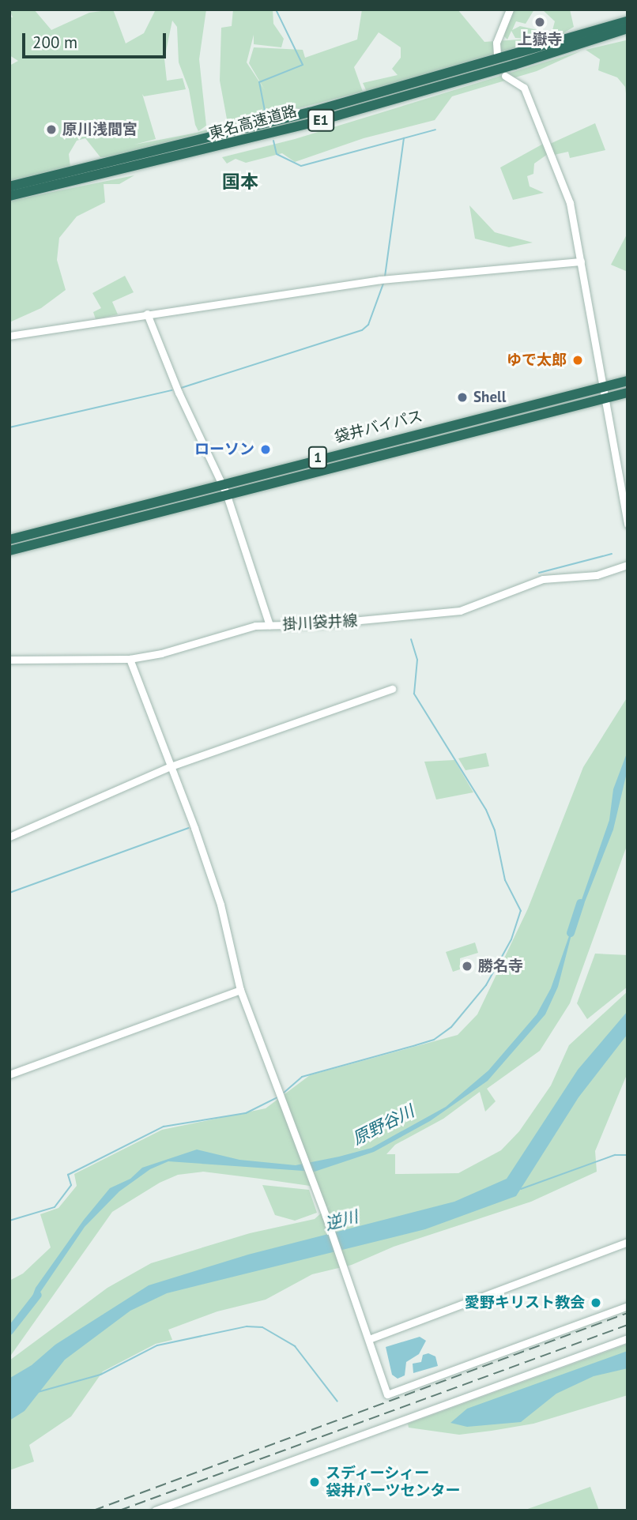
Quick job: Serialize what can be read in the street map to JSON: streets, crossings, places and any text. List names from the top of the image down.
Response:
{
  "streets": {
    "highway": [
      "E1",
      "東名高速道路",
      "袋井バイパス",
      "1"
    ],
    "street": ["掛川袋井線"]
  },
  "districts": ["国本"],
  "water": ["原野谷川", "逆川"],
  "places": [
    "上嶽寺",
    "原川浅間宮",
    "ゆで太郎",
    "Shell",
    "ローソン",
    "勝名寺",
    "愛野キリスト教会",
    "スディーシィー 袋井パーツセンター"
  ],
  "scale_bar": "200 m"
}
